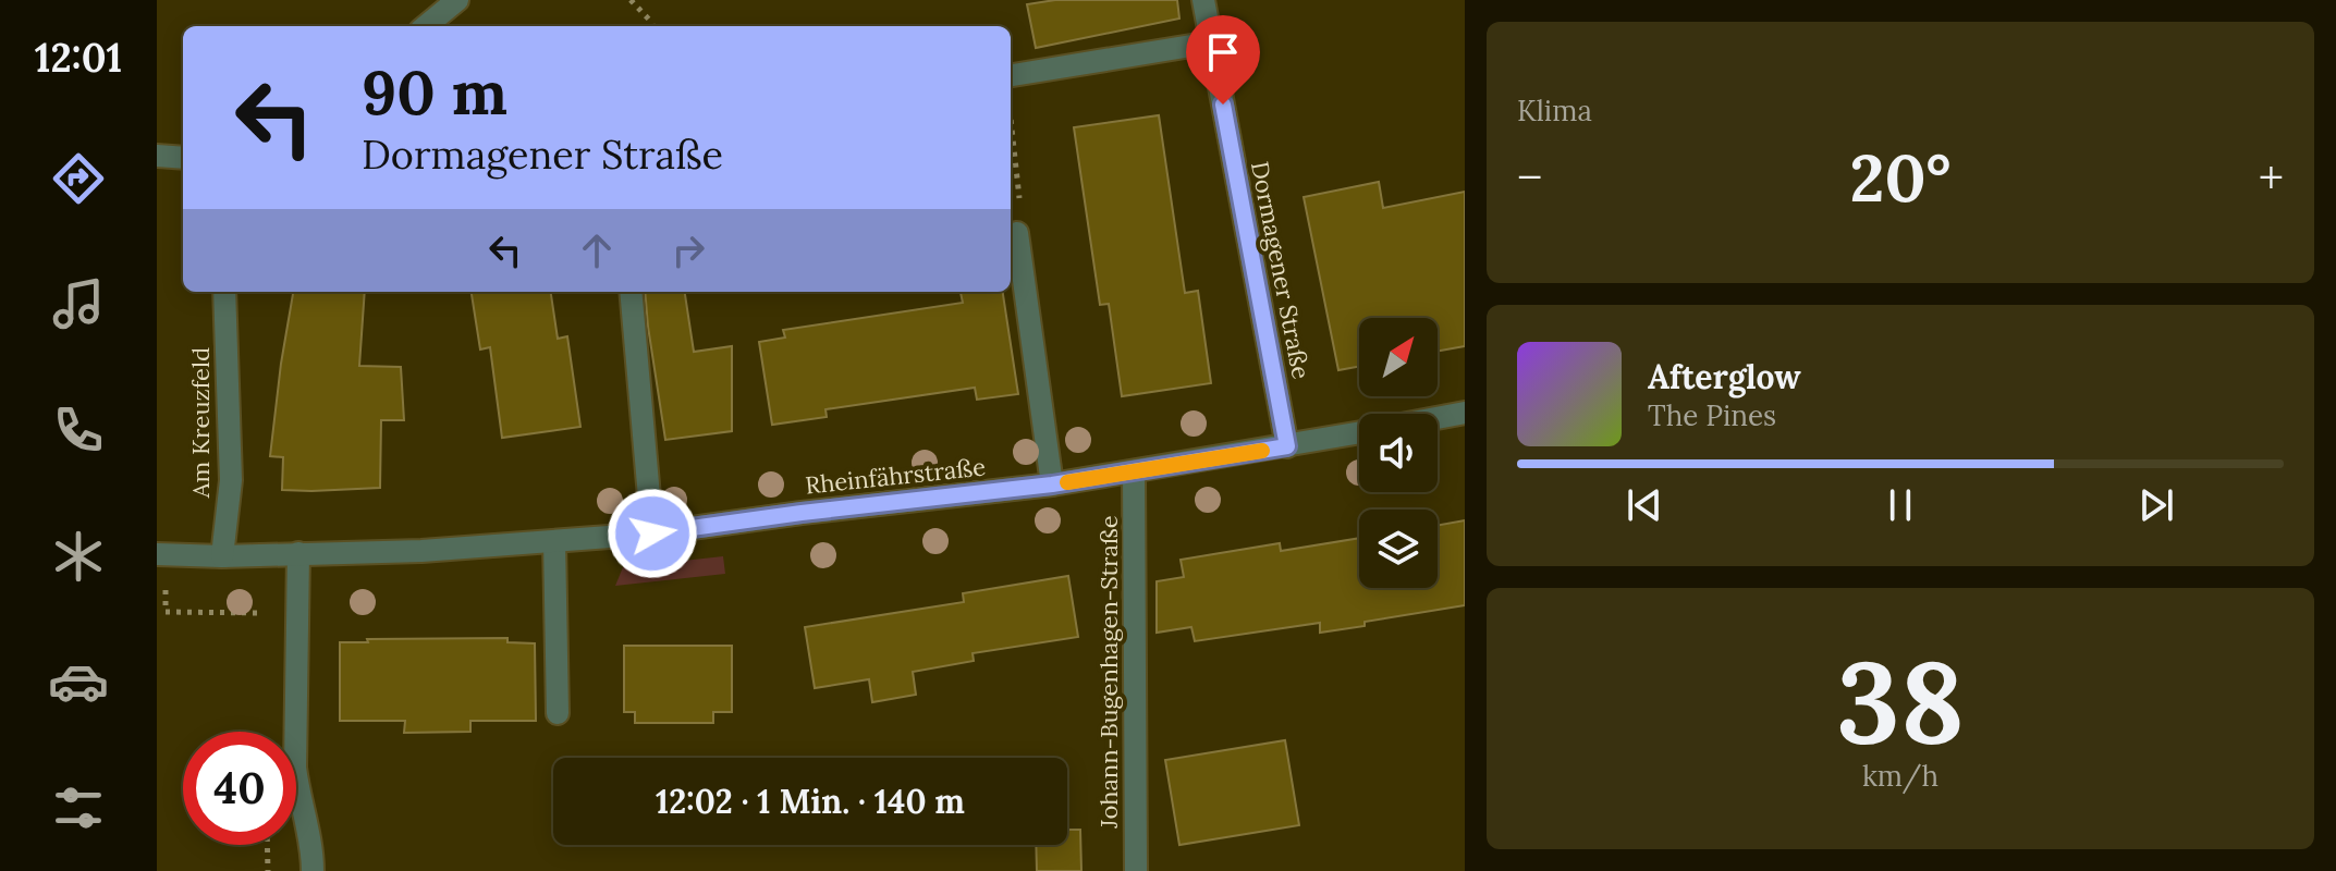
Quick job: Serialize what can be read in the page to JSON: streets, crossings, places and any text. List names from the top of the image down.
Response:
{
  "streets": {
    "street": [
      "Dormagener Straße",
      "Am Kreuzfeld",
      "Rheinfährstraße",
      "Johann-Bugenhagen-Straße"
    ]
  },
  "crossings": [
    ["Dormagener Straße", "Rheinfährstraße"],
    ["Am Kreuzfeld", "Rheinfährstraße"],
    ["Rheinfährstraße", "Johann-Bugenhagen-Straße"]
  ],
  "north": "top right",
  "page": {
    "tabs": "12:01",
    "tile": [
      "Klima",
      ["38", "km/h"]
    ],
    "turn": ["90 m", "Dormagener Straße"],
    "heat": ["−", "20°", "+"],
    "song": ["Afterglow", "The Pines"],
    "limit": "40",
    "trip": "12:02 · 1 Min. · 140 m"
  }
}
